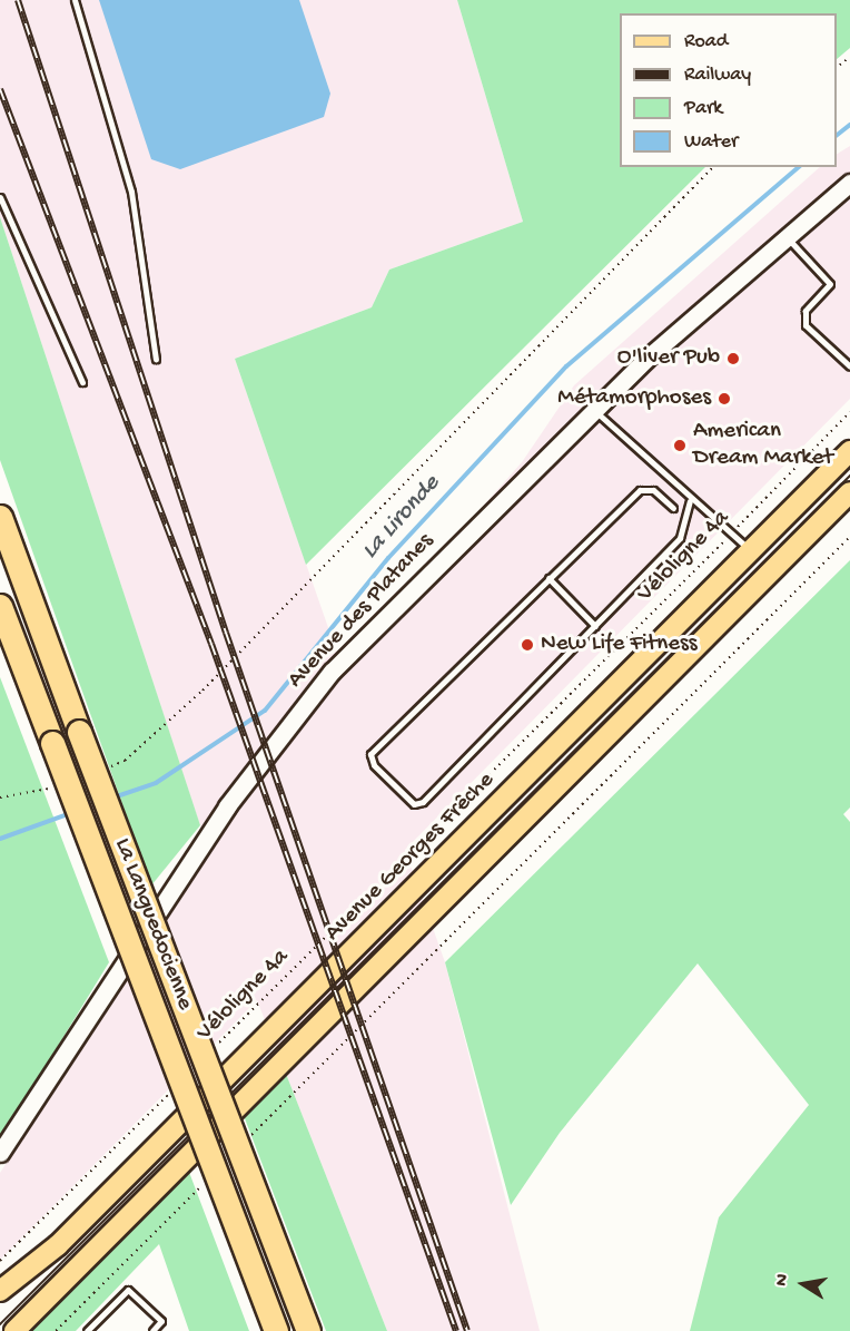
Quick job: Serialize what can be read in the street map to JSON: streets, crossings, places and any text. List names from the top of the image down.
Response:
{
  "streets": {
    "highway": ["La Languedocienne"],
    "main road": ["Avenue Georges Frêche"],
    "street": ["Avenue des Platanes"],
    "path": ["Véloligne 4a"]
  },
  "water": ["La Lironde"],
  "places": [
    "O'liver Pub",
    "Métamorphoses",
    "American Dream Market",
    "New Life Fitness"
  ],
  "legend": [
    "Road",
    "Railway",
    "Park",
    "Water"
  ],
  "north": "left"
}
